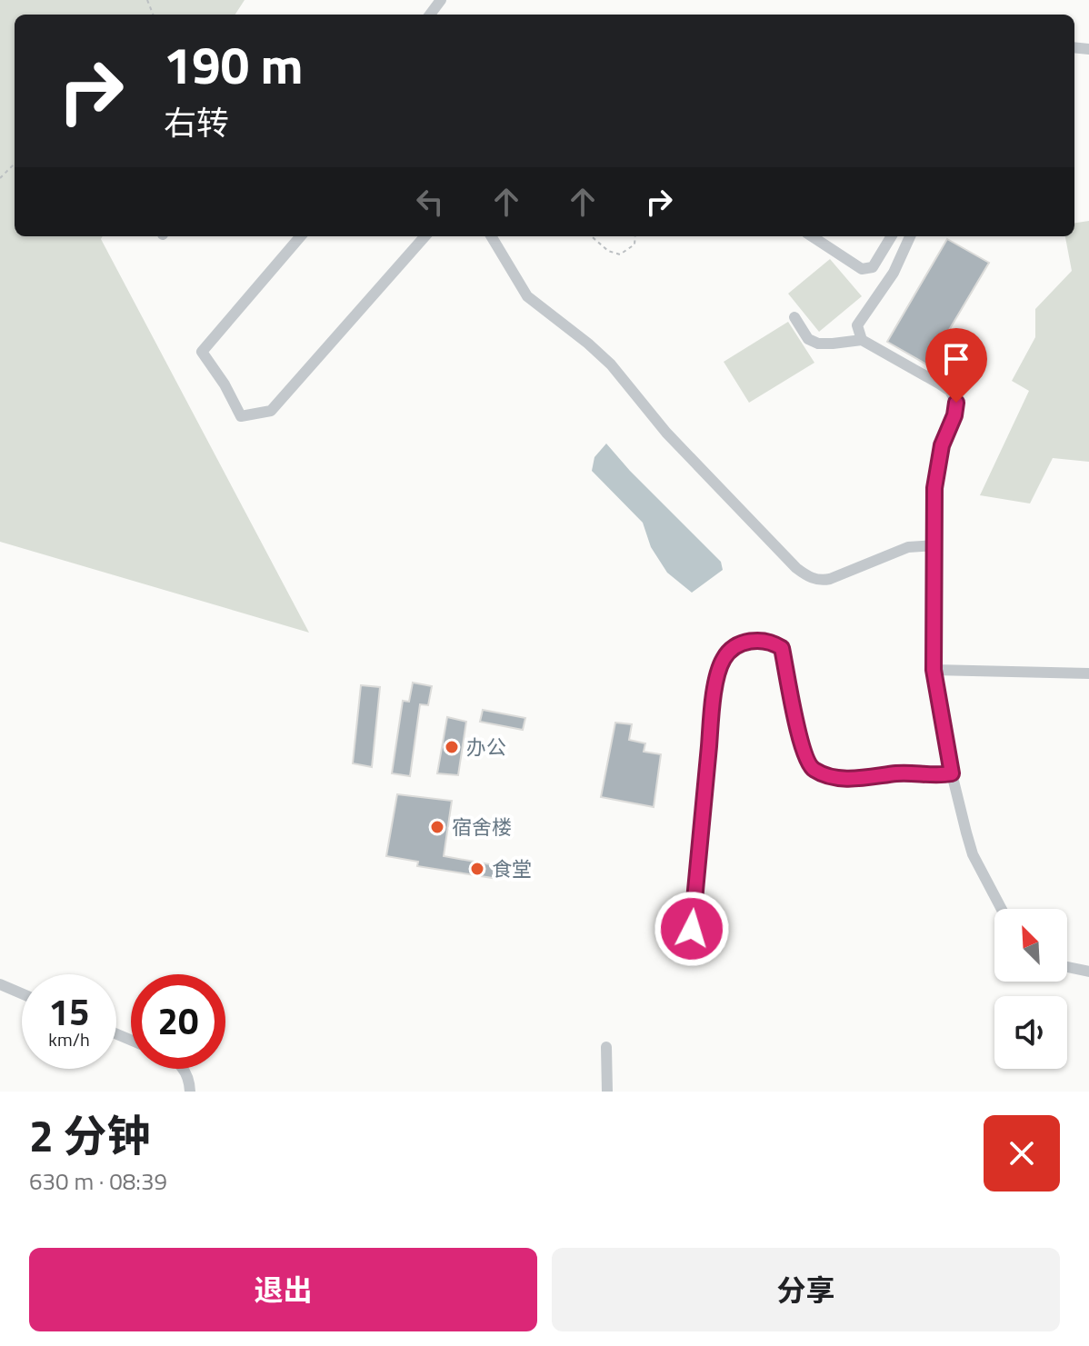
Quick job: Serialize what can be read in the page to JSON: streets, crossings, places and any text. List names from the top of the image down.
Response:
{
  "places": ["办公", "宿舍楼", "食堂"],
  "north": "top left",
  "page": {
    "turn": ["190 m", "右转"],
    "speed": "15 km/h",
    "limit": "20",
    "heading": ["2 分钟", "630 m · 08:39"],
    "buttons": ["退出", "分享"]
  }
}
